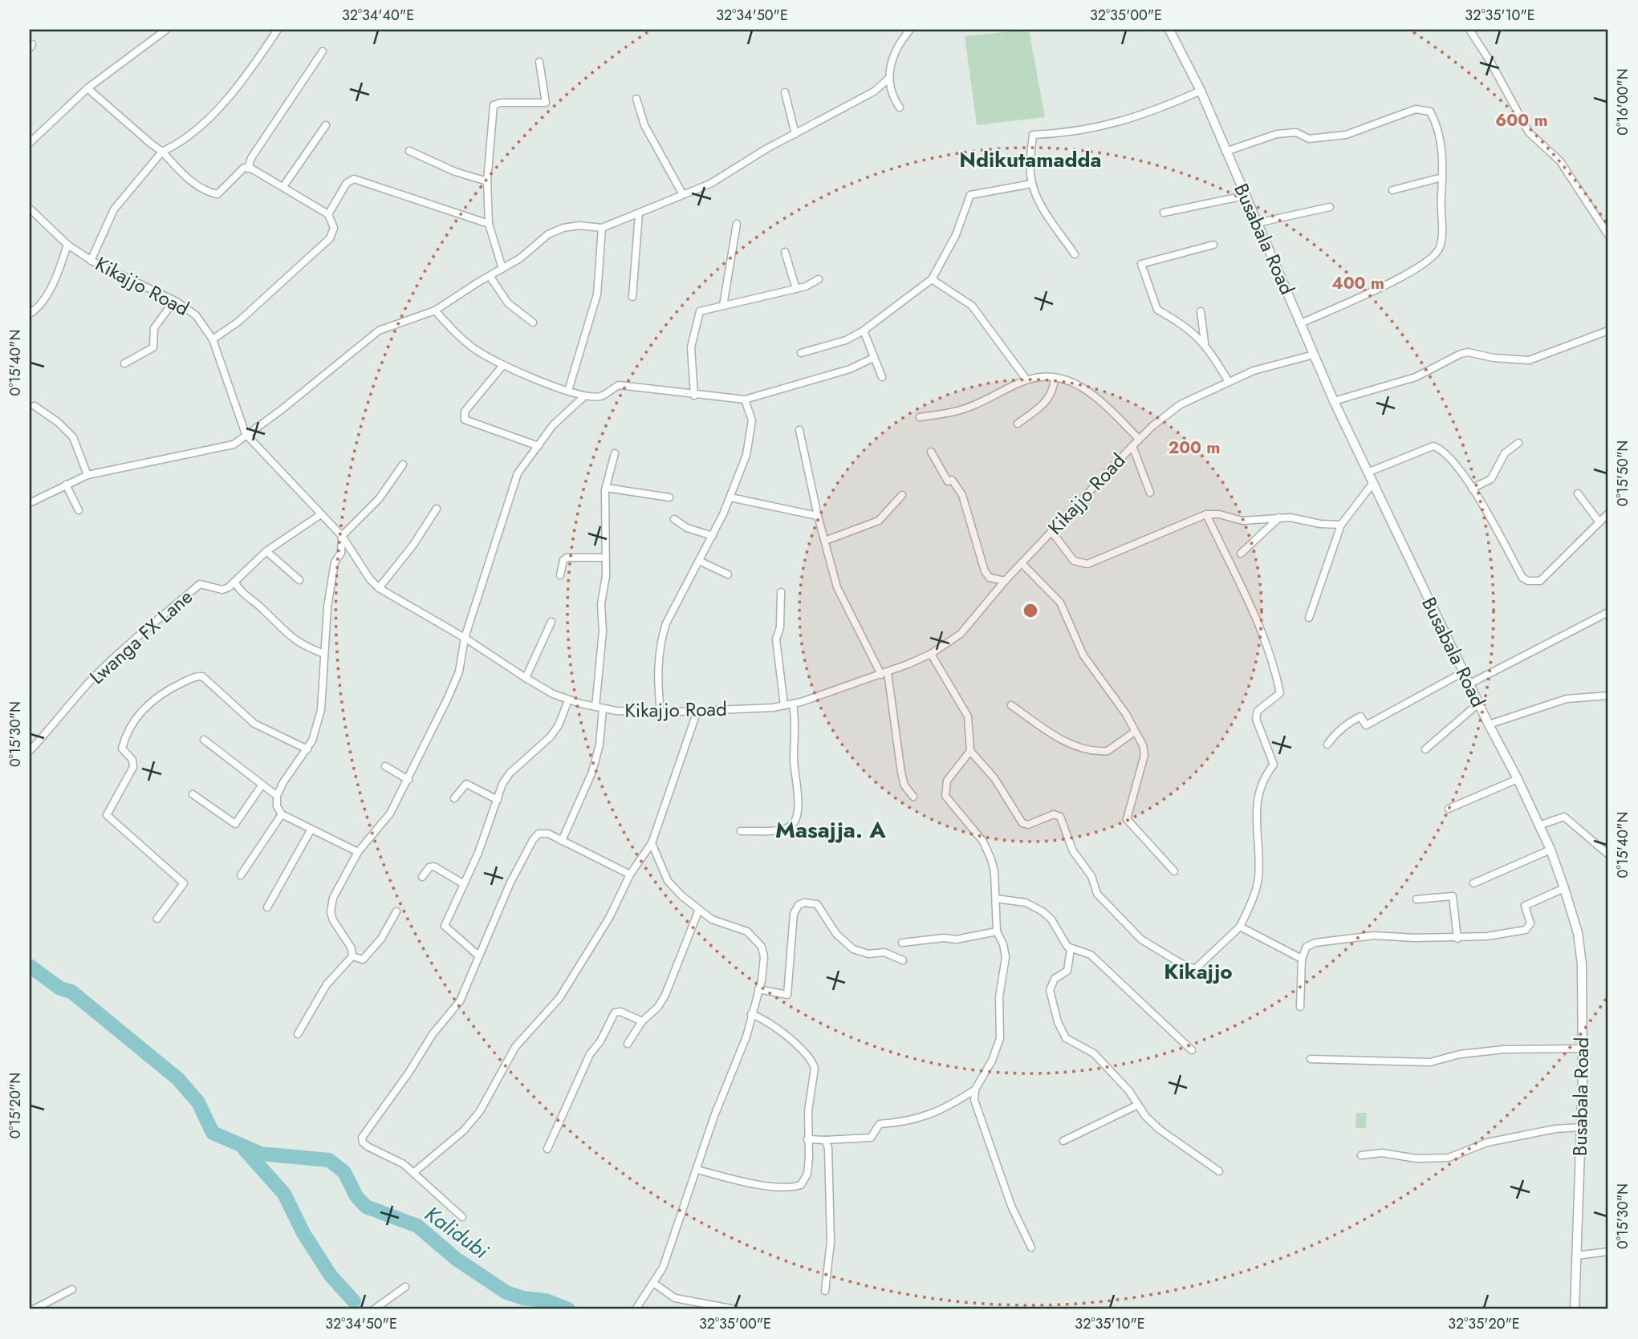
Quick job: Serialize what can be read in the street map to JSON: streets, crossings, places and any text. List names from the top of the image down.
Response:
{
  "streets": {
    "street": ["Busabala Road", "Kikajjo Road", "Lwanga FX Lane"]
  },
  "crossings": [
    ["Busabala Road", "Kikajjo Road"]
  ],
  "districts": ["Ndikutamadda", "Masajja. A", "Kikajjo"],
  "water": ["Kalidubi"],
  "coordinates": [
    "32°34'40\"E",
    "32°34'50\"E",
    "32°35'00\"E",
    "32°35'10\"E",
    "0°16'00\"N",
    "0°15'40\"N",
    "0°15'50\"N",
    "0°15'30\"N",
    "0°15'20\"N",
    "32°35'20\"E"
  ],
  "rings": ["600 m", "400 m", "200 m"]
}
